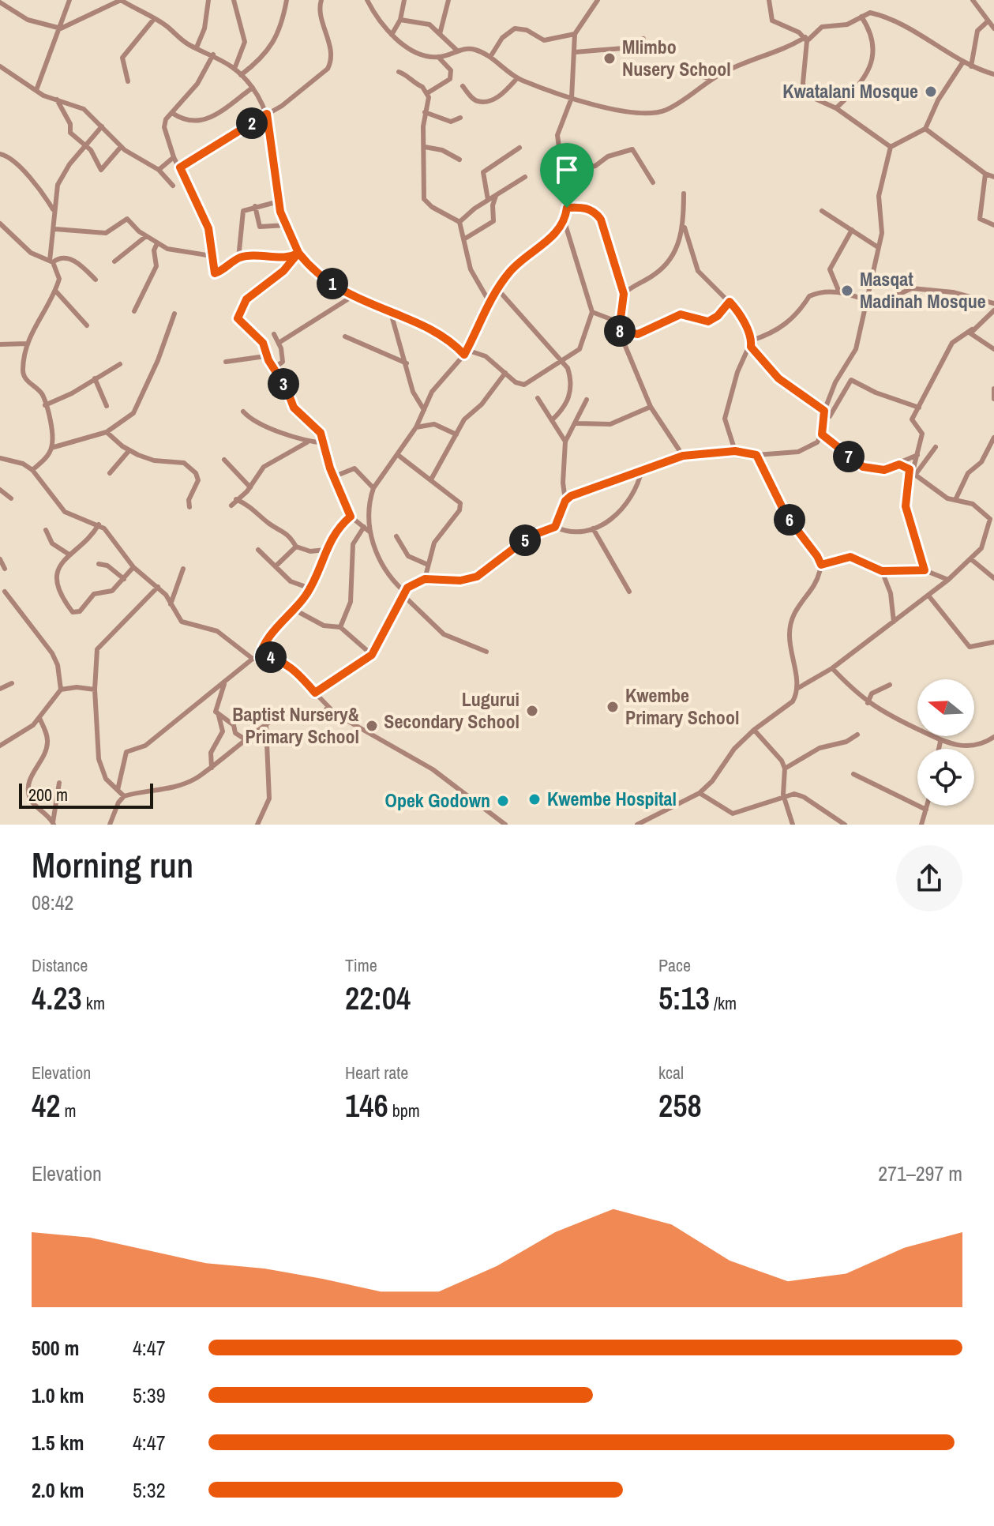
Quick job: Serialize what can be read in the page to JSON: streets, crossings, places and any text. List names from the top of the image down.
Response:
{
  "places": [
    "Mlimbo Nusery School",
    "Kwatalani Mosque",
    "Masqat Madinah Mosque",
    "Kwembe Primary School",
    "Lugurui Secondary School",
    "Baptist Nursery& Primary School",
    "Kwembe Hospital",
    "Opek Godown"
  ],
  "scale_bar": "200 m",
  "north": "left",
  "page": {
    "pins": [
      "2",
      "1",
      "8",
      "3",
      "7",
      "6",
      "5",
      "4"
    ],
    "scale": "200 m",
    "heading": ["Morning run", "08:42"],
    "stats": [
      ["Distance", "4.23 km"],
      ["Time", "22:04"],
      ["Pace", "5:13 /km"],
      ["Elevation", "42 m"],
      ["Heart rate", "146 bpm"],
      ["kcal", "258"]
    ],
    "chart": ["Elevation", "271–297 m"],
    "list": [
      {
        "name": "500 m",
        "note": "4:47"
      },
      {
        "name": "1.0 km",
        "note": "5:39"
      },
      {
        "name": "1.5 km",
        "note": "4:47"
      },
      {
        "name": "2.0 km",
        "note": "5:32"
      }
    ]
  }
}
